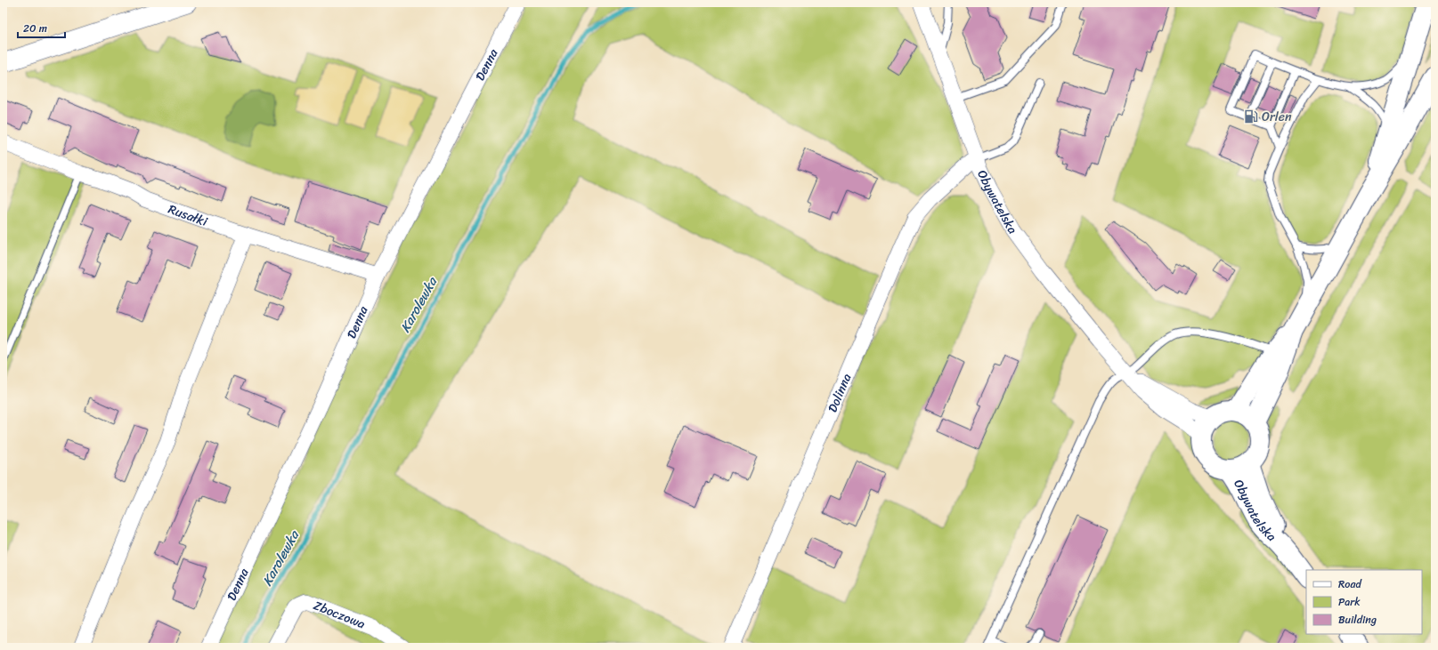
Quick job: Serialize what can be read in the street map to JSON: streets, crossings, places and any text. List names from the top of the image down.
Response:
{
  "streets": {
    "main road": ["Obywatelska"],
    "street": [
      "Denna",
      "Rusałki",
      "Dolinna",
      "Zboczowa"
    ]
  },
  "crossings": [
    ["Denna", "Rusałki"],
    ["Obywatelska", "Dolinna"]
  ],
  "water": ["Karolewka"],
  "places": {
    "fuel station": ["Orlen"]
  },
  "legend": ["Road", "Park", "Building"],
  "scale_bar": "20 m"
}
